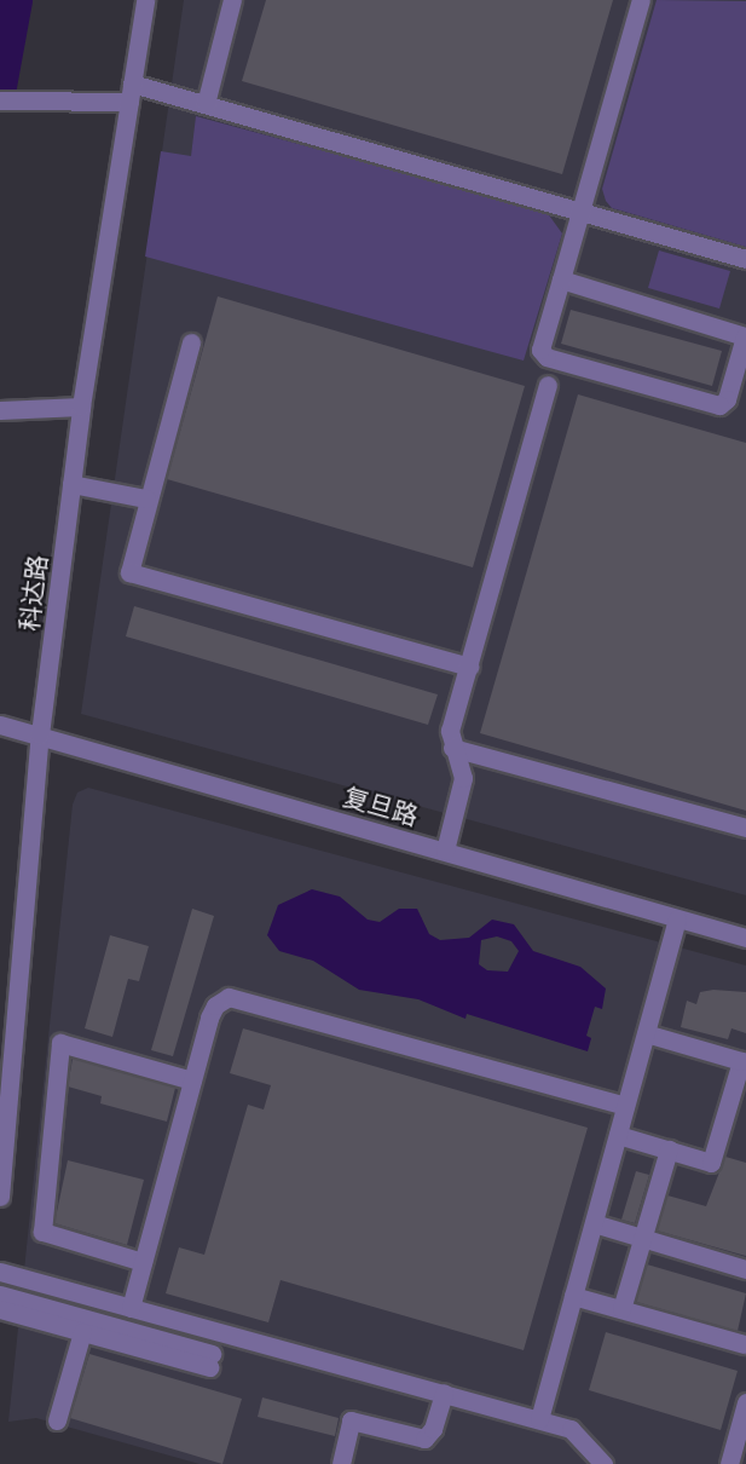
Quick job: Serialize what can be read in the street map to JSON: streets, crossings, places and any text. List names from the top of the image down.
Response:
{
  "streets": {
    "street": ["科达路", "复旦路"]
  },
  "crossings": [
    ["科达路", "复旦路"]
  ]
}
